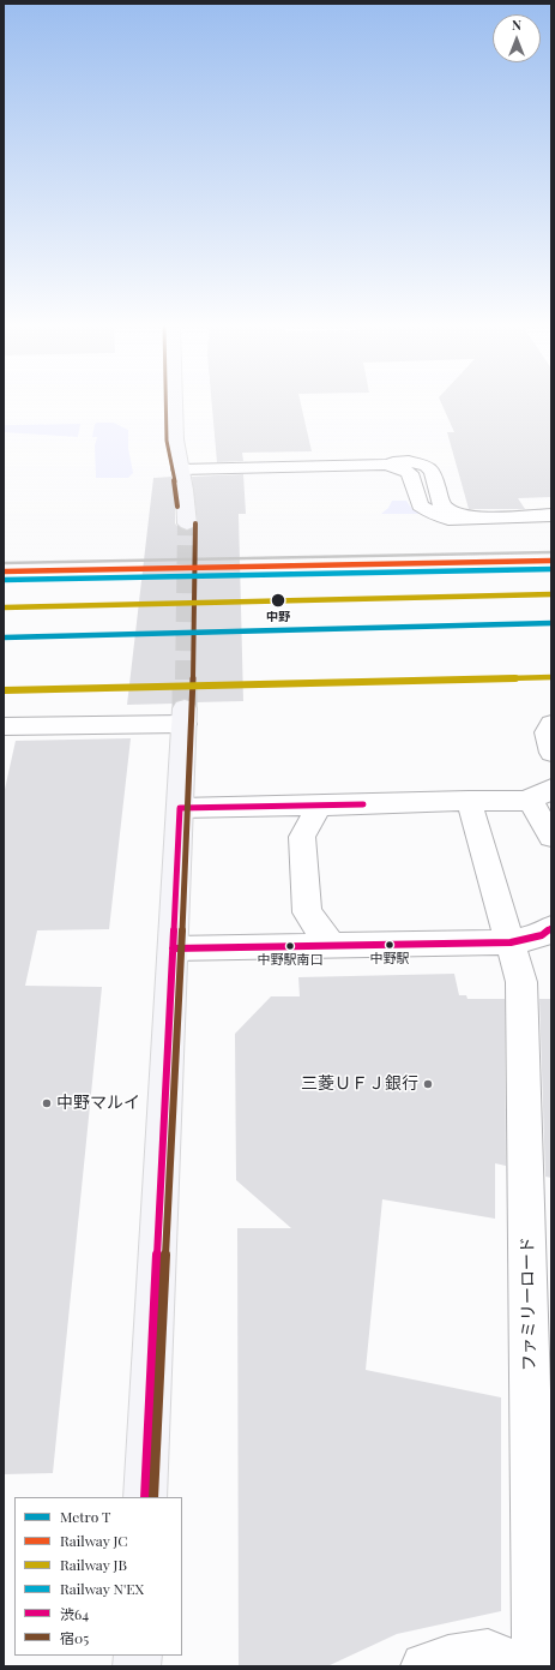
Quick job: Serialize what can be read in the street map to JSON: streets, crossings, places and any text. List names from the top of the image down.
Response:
{
  "streets": {
    "street": ["ファミリーロード"]
  },
  "places": [
    "中野",
    "中野駅",
    "中野駅南口",
    "三菱ＵＦＪ銀行",
    "中野マルイ"
  ],
  "lines": [
    "transit line 宿05",
    "rail line JC",
    "rail line N'EX",
    "rail line JB",
    "metro line T",
    "transit line 渋64"
  ],
  "legend": [
    "Metro T",
    "Railway JC",
    "Railway JB",
    "Railway N'EX",
    "渋64",
    "宿05"
  ],
  "north": "top"
}
